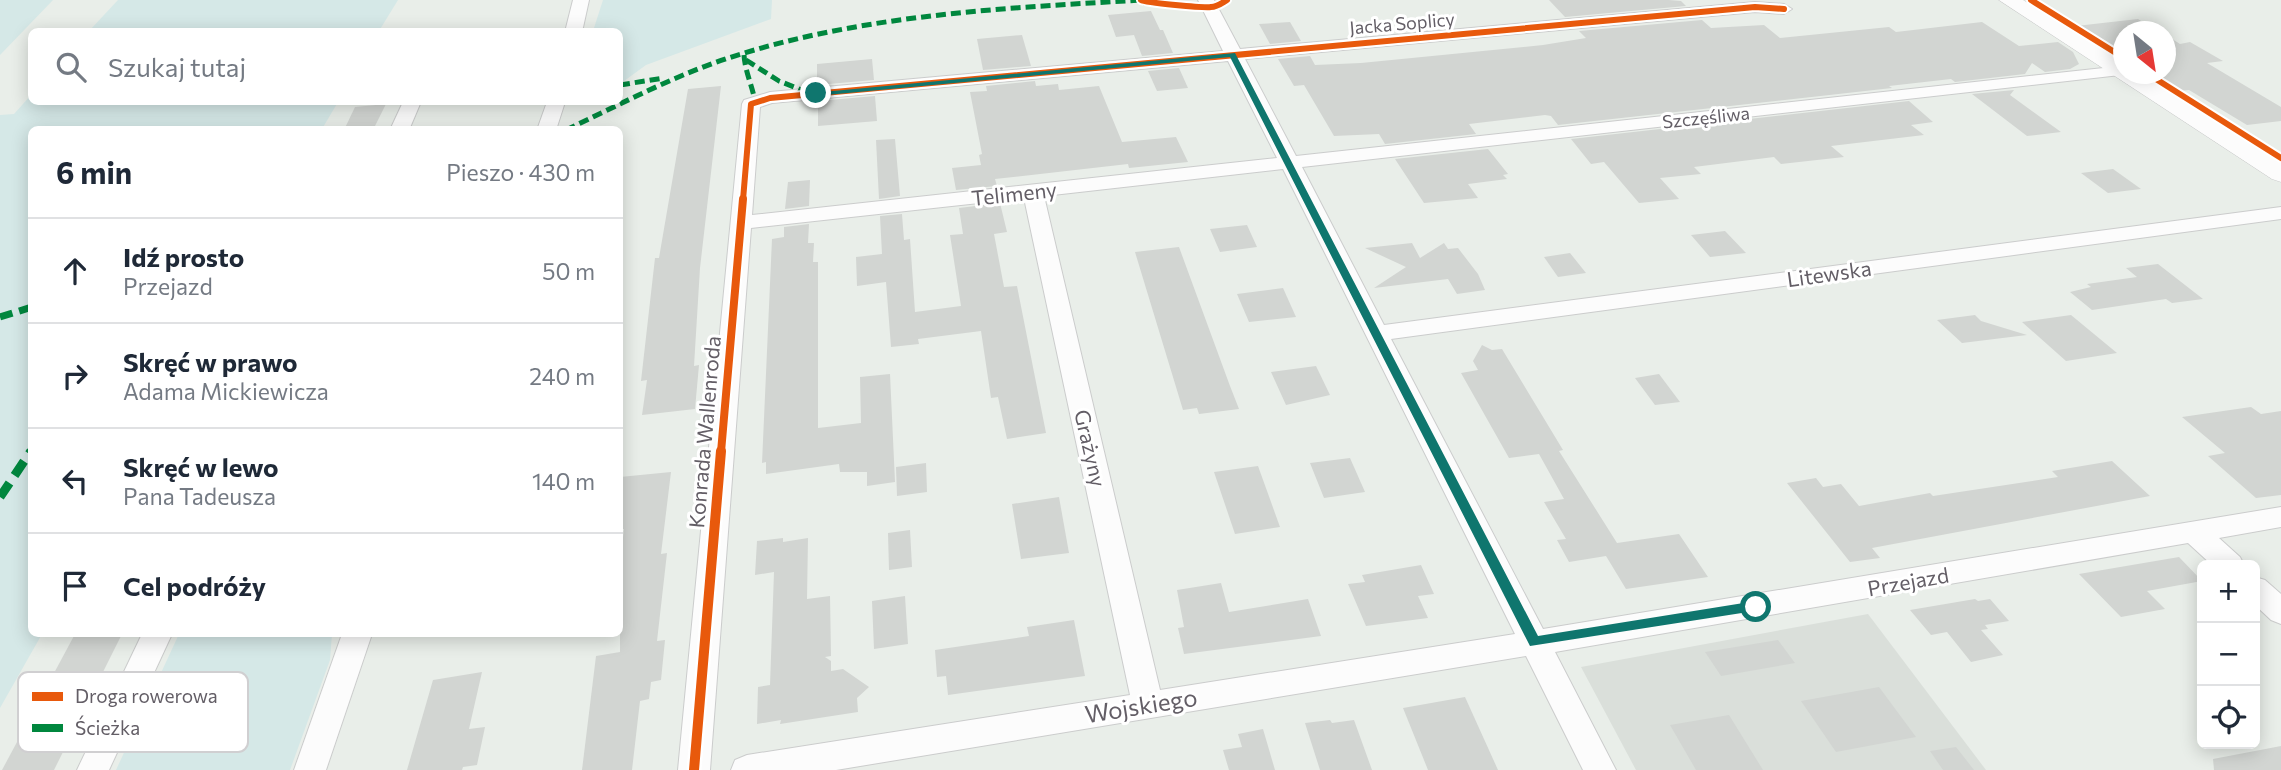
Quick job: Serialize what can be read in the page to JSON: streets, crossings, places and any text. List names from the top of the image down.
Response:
{
  "streets": {
    "street": [
      "Jacka Soplicy",
      "Szczęśliwa",
      "Telimeny",
      "Litewska",
      "Konrada Wallenroda",
      "Grażyny",
      "Przejazd",
      "Wojskiego"
    ]
  },
  "crossings": [
    ["Jacka Soplicy", "Konrada Wallenroda"],
    ["Szczęśliwa", "Telimeny"],
    ["Telimeny", "Konrada Wallenroda"],
    ["Telimeny", "Grażyny"],
    ["Grażyny", "Wojskiego"],
    ["Przejazd", "Wojskiego"]
  ],
  "legend": ["Droga rowerowa", "Ścieżka"],
  "north": "bottom right",
  "page": {
    "search": "Szukaj tutaj",
    "heading": ["6 min", "Pieszo · 430 m"],
    "list": [
      ["Idź prosto", "Przejazd", "50 m"],
      ["Skręć w prawo", "Adama Mickiewicza", "240 m"],
      ["Skręć w lewo", "Pana Tadeusza", "140 m"],
      "Cel podróży"
    ],
    "map_buttons": ["+", "−"]
  }
}
